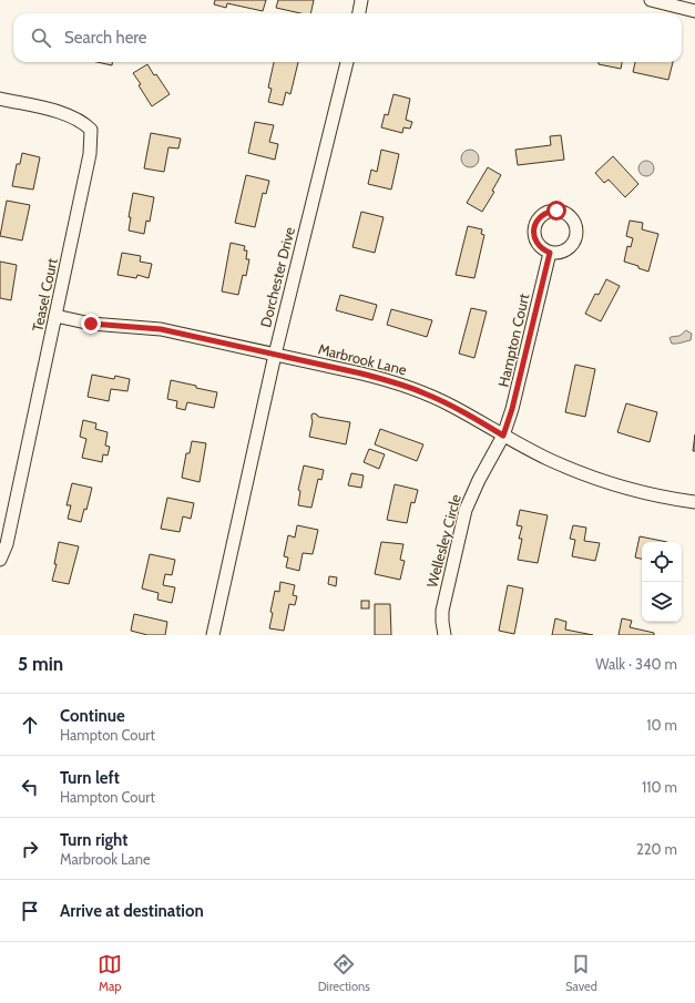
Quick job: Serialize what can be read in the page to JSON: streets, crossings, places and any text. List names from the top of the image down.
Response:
{
  "streets": {
    "street": [
      "Dorchester Drive",
      "Teasel Court",
      "Hampton Court",
      "Marbrook Lane",
      "Wellesley Circle"
    ]
  },
  "crossings": [
    ["Dorchester Drive", "Marbrook Lane"],
    ["Teasel Court", "Marbrook Lane"],
    ["Hampton Court", "Marbrook Lane"],
    ["Hampton Court", "Wellesley Circle"],
    ["Marbrook Lane", "Wellesley Circle"]
  ],
  "page": {
    "search": "Search here",
    "heading": ["5 min", "Walk · 340 m"],
    "list": [
      ["Continue", "Hampton Court", "10 m"],
      ["Turn left", "Hampton Court", "110 m"],
      ["Turn right", "Marbrook Lane", "220 m"],
      "Arrive at destination"
    ],
    "nav": ["Map", "Directions", "Saved"]
  }
}
